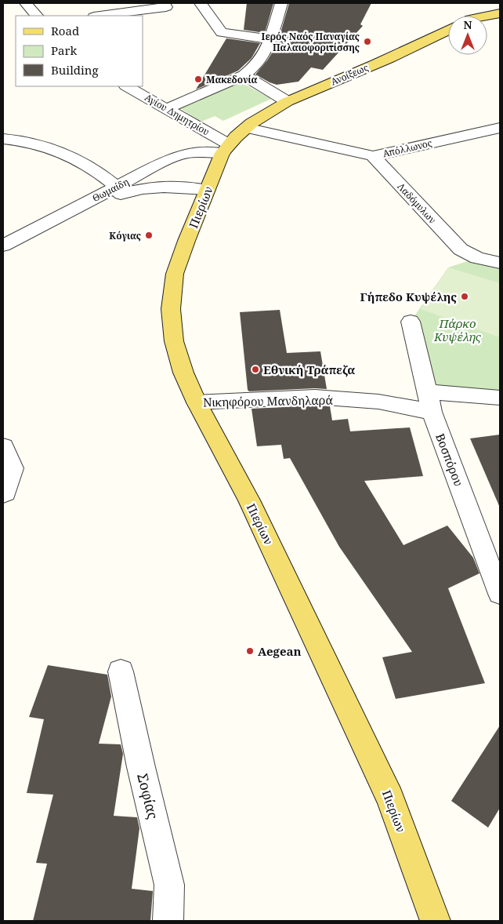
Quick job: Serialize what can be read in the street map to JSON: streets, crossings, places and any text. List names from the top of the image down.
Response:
{
  "streets": {
    "main road": ["Ανοίξεως", "Πιερίων"],
    "street": [
      "Αγίου Δημητρίου",
      "Απόλλωνος",
      "Θωμαίδη",
      "Λαδόμυλων",
      "Νικηφόρου Μανδηλαρά",
      "Βοσπόρου",
      "Σοφίας"
    ]
  },
  "crossings": [
    ["Ανοίξεως", "Απόλλωνος"],
    ["Ανοίξεως", "Πιερίων"],
    ["Αγίου Δημητρίου", "Θωμαίδη"],
    ["Αγίου Δημητρίου", "Πιερίων"],
    ["Απόλλωνος", "Λαδόμυλων"],
    ["Απόλλωνος", "Πιερίων"],
    ["Θωμαίδη", "Πιερίων"],
    ["Πιερίων", "Νικηφόρου Μανδηλαρά"],
    ["Νικηφόρου Μανδηλαρά", "Βοσπόρου"]
  ],
  "parks": ["Πάρκο Κυψέλης"],
  "places": [
    "Ιερός Ναός Παναγίας Παλαιοφοριτίσσης",
    "Μακεδονία",
    "Κόγιας",
    "Γήπεδο Κυψέλης",
    "Εθνική Τράπεζα",
    "Aegean"
  ],
  "legend": ["Road", "Park", "Building"],
  "north": "top"
}
